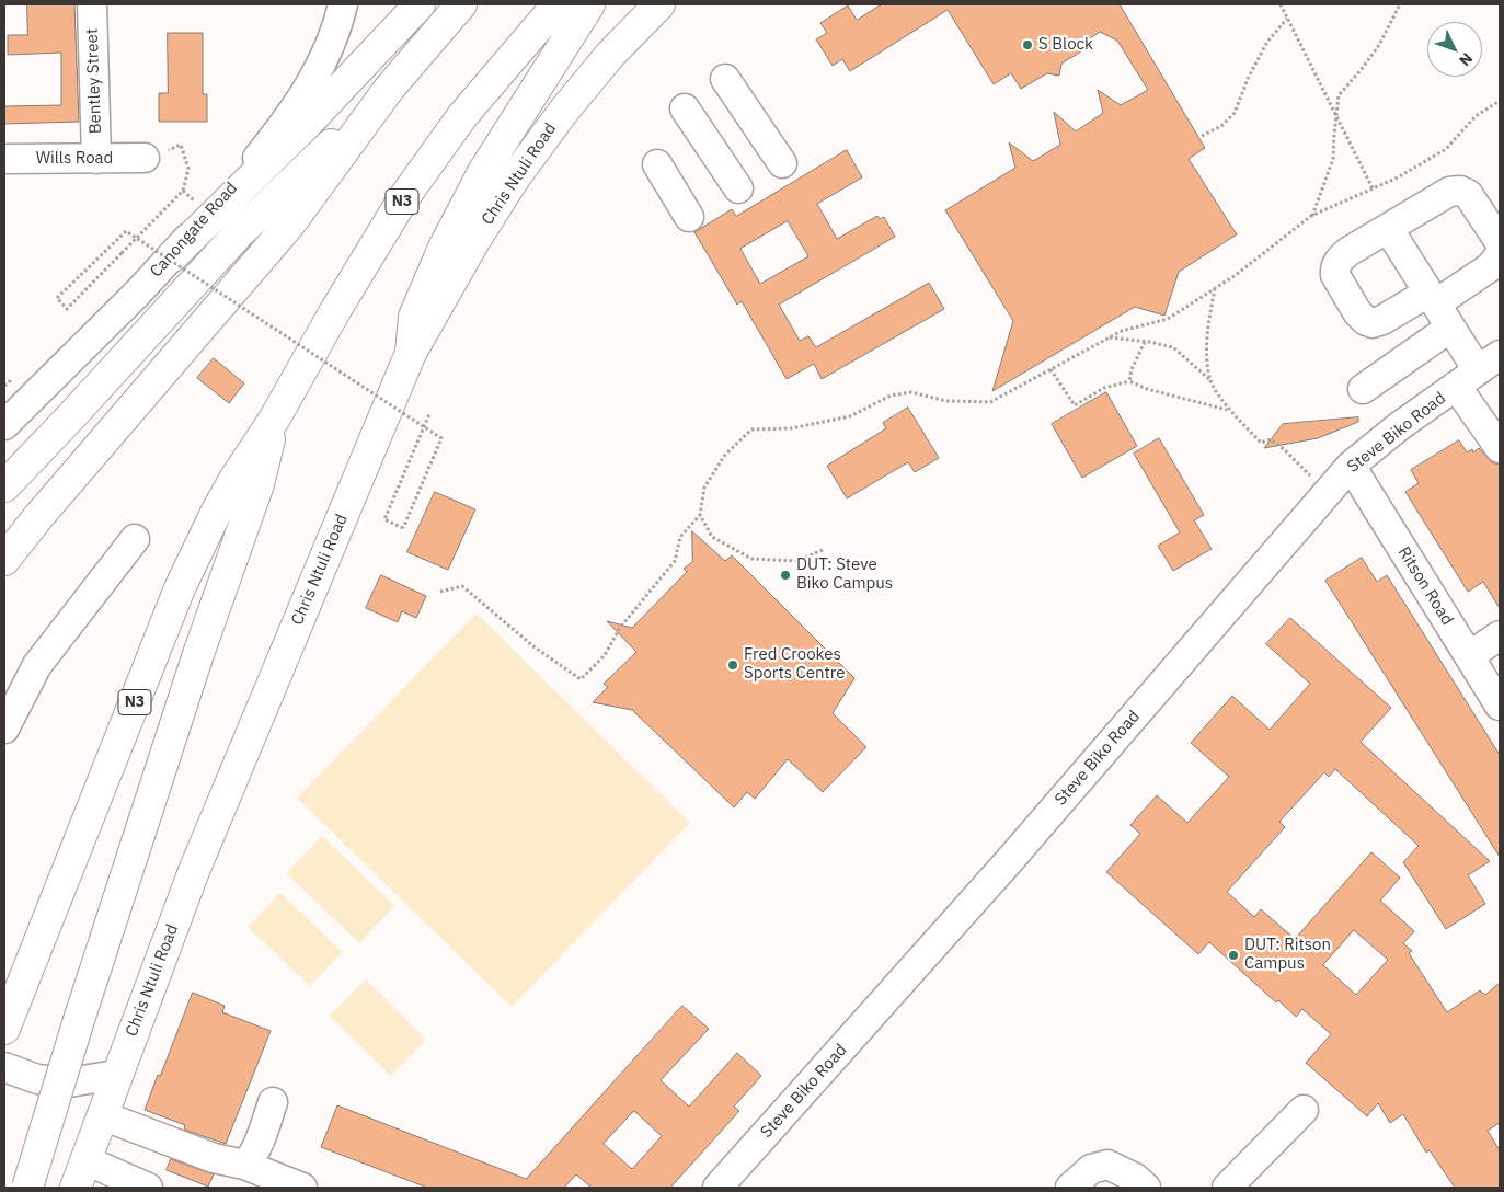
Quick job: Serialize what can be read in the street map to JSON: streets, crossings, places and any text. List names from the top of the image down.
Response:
{
  "streets": {
    "main road": ["Chris Ntuli Road", "N3"],
    "street": [
      "Bentley Street",
      "Wills Road",
      "Canongate Road",
      "Steve Biko Road",
      "Ritson Road"
    ]
  },
  "crossings": [
    ["Bentley Street", "Wills Road"],
    ["Steve Biko Road", "Ritson Road"]
  ],
  "places": [
    "S Block",
    "DUT: Steve Biko Campus",
    "Fred Crookes Sports Centre",
    "DUT: Ritson Campus"
  ],
  "north": "bottom right"
}
